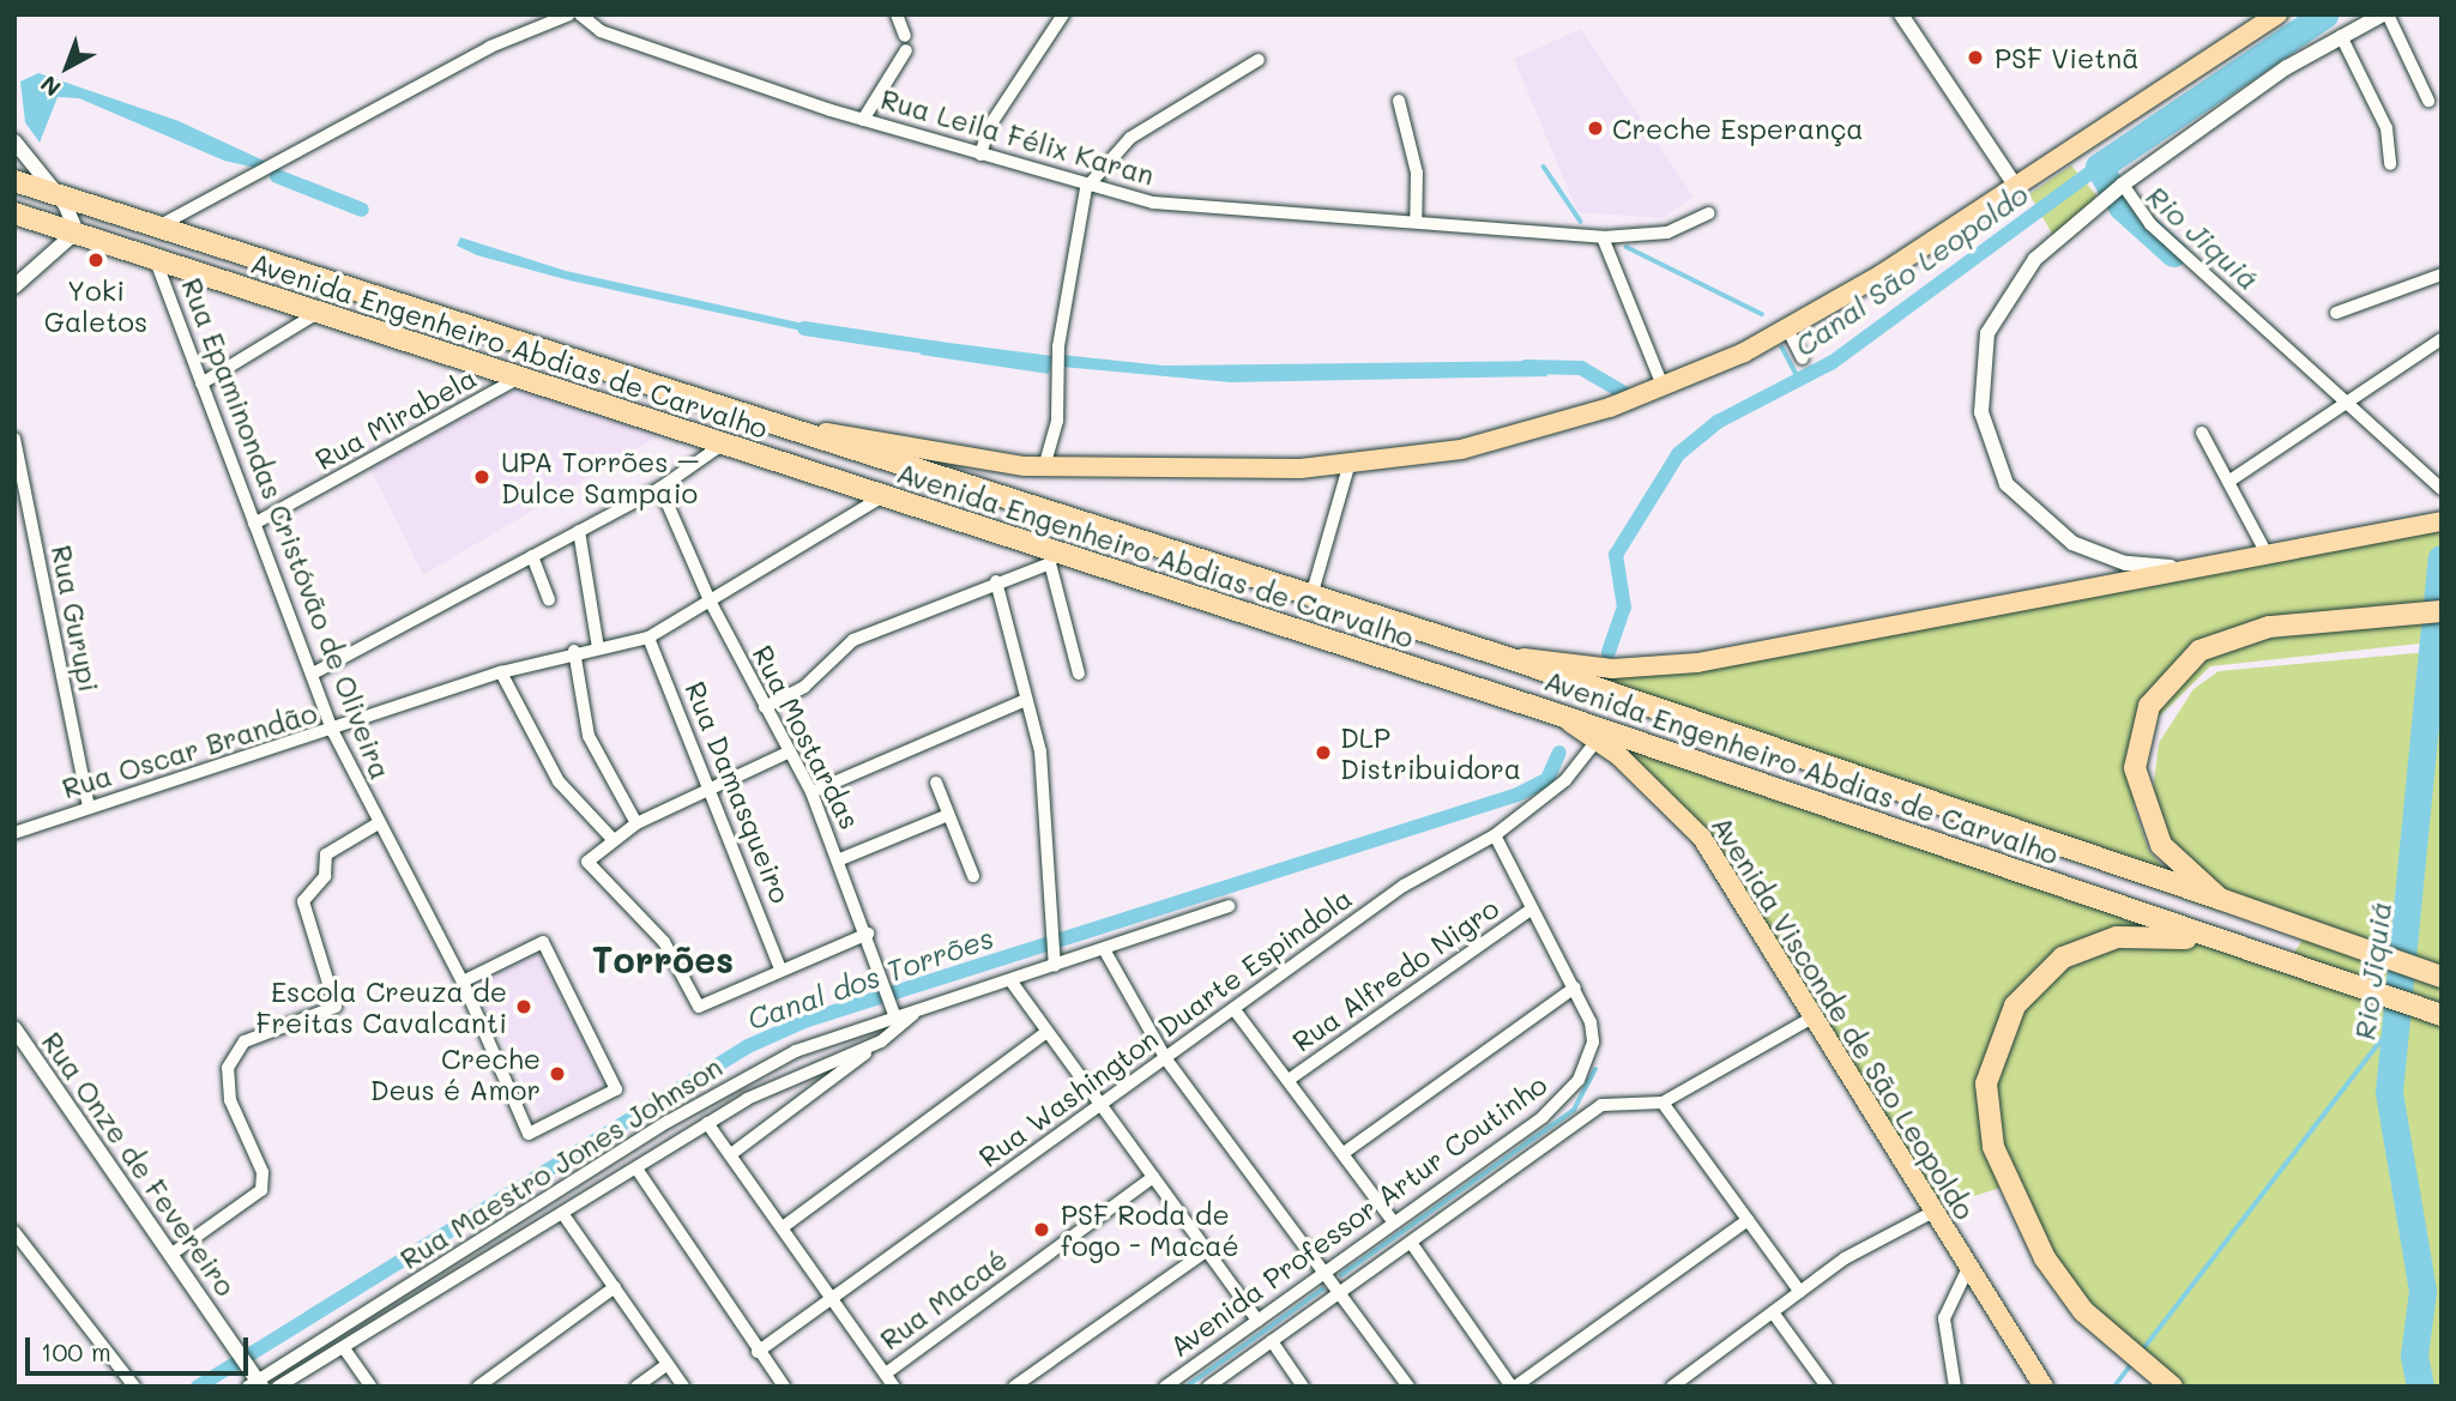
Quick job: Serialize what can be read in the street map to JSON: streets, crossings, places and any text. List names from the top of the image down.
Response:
{
  "streets": {
    "highway": ["Avenida Engenheiro Abdias de Carvalho"],
    "main road": ["Avenida Visconde de São Leopoldo"],
    "street": [
      "Rua Leila Félix Karan",
      "Rua Mirabela",
      "Rua Epaminondas Cristóvão de Oliveira",
      "Rua Gurupi",
      "Rua Mostardas",
      "Rua Oscar Brandão",
      "Rua Damasqueiro",
      "Rua Alfredo Nigro",
      "Rua Washington Duarte Espindola",
      "Rua Maestro Jones Johnson",
      "Rua Onze de Fevereiro",
      "Avenida Professor Artur Coutinho",
      "Rua Macaé"
    ]
  },
  "crossings": [
    ["Avenida Engenheiro Abdias de Carvalho", "Rua Mirabela"],
    ["Avenida Engenheiro Abdias de Carvalho", "Rua Epaminondas Cristóvão de Oliveira"],
    ["Avenida Engenheiro Abdias de Carvalho", "Rua Oscar Brandão"],
    ["Avenida Engenheiro Abdias de Carvalho", "Avenida Visconde de São Leopoldo"],
    ["Rua Mirabela", "Rua Epaminondas Cristóvão de Oliveira"],
    ["Rua Epaminondas Cristóvão de Oliveira", "Rua Oscar Brandão"],
    ["Rua Gurupi", "Rua Oscar Brandão"],
    ["Rua Mostardas", "Rua Oscar Brandão"],
    ["Rua Mostardas", "Rua Maestro Jones Johnson"],
    ["Rua Oscar Brandão", "Rua Damasqueiro"],
    ["Rua Alfredo Nigro", "Avenida Professor Artur Coutinho"],
    ["Avenida Visconde de São Leopoldo", "Rua Washington Duarte Espindola"],
    ["Rua Washington Duarte Espindola", "Avenida Professor Artur Coutinho"],
    ["Rua Maestro Jones Johnson", "Rua Onze de Fevereiro"]
  ],
  "districts": ["Torrões"],
  "water": ["Rio Jiquiá", "Canal São Leopoldo", "Canal dos Torrões"],
  "places": [
    "PSF Vietnã",
    "Creche Esperança",
    "Yoki Galetos",
    "UPA Torrões – Dulce Sampaio",
    "DLP Distribuidora",
    "Escola Creuza de Freitas Cavalcanti",
    "Creche Deus é Amor",
    "PSF Roda de fogo - Macaé"
  ],
  "scale_bar": "100 m",
  "north": "bottom left"
}
